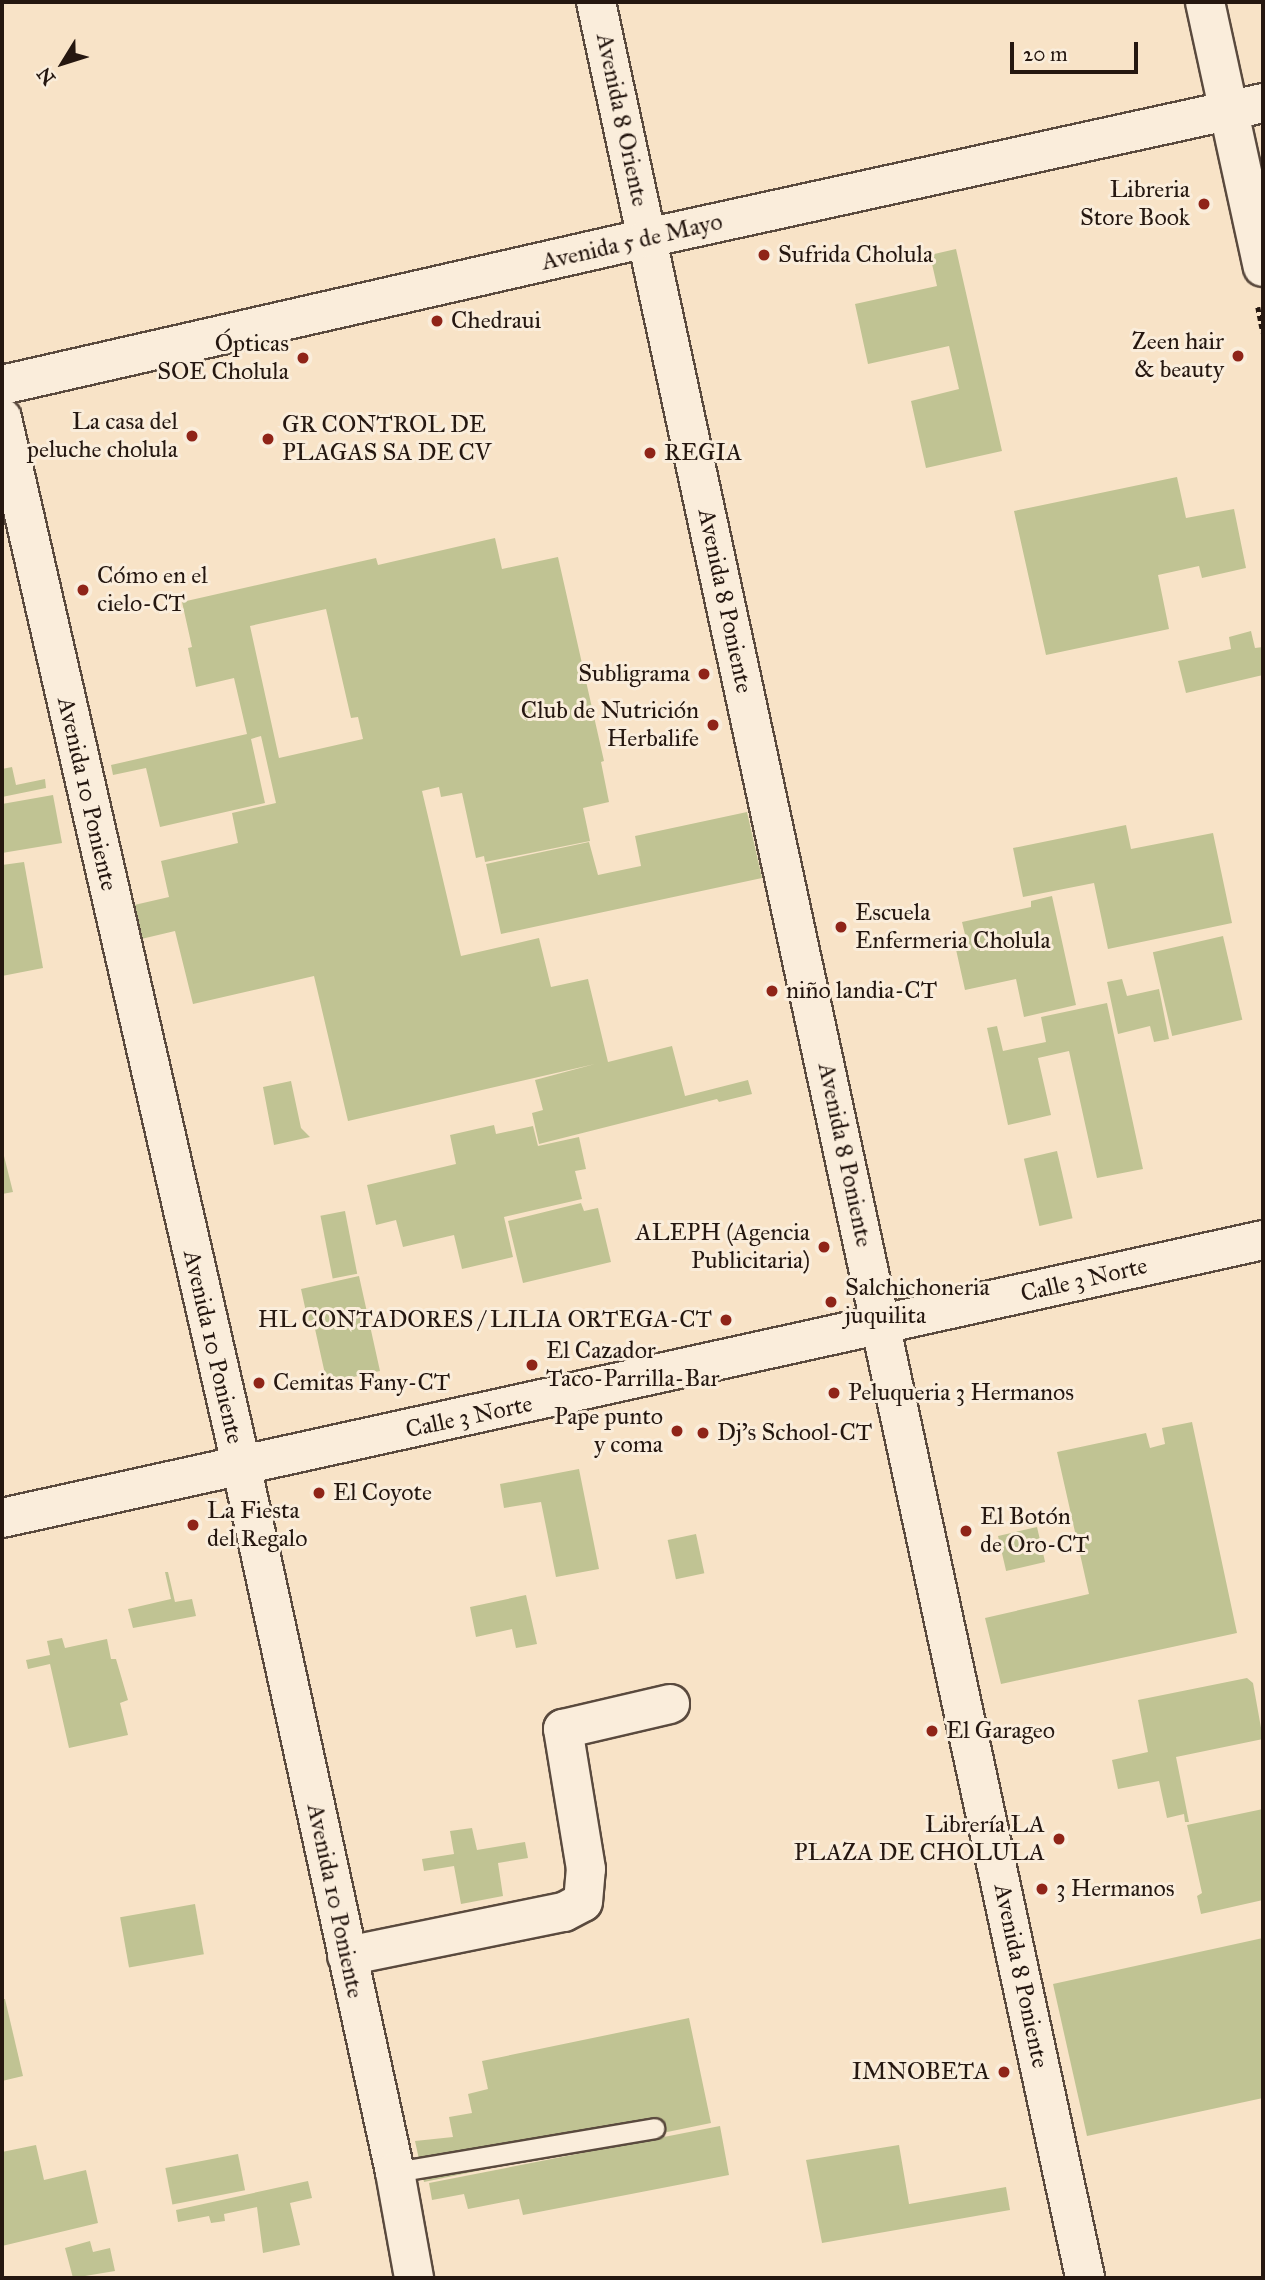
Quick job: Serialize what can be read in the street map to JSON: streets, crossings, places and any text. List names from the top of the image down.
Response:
{
  "streets": {
    "street": [
      "Avenida 8 Oriente",
      "Avenida 5 de Mayo",
      "Avenida 8 Poniente",
      "Avenida 10 Poniente",
      "Calle 3 Norte"
    ]
  },
  "crossings": [
    ["Avenida 8 Oriente", "Avenida 5 de Mayo"],
    ["Avenida 8 Oriente", "Avenida 8 Poniente"],
    ["Avenida 5 de Mayo", "Avenida 8 Poniente"],
    ["Avenida 8 Poniente", "Calle 3 Norte"],
    ["Avenida 10 Poniente", "Calle 3 Norte"]
  ],
  "places": [
    "Libreria Store Book",
    "Sufrida Cholula",
    "Chedraui",
    "Zeen hair & beauty",
    "Ópticas SOE Cholula",
    "La casa del peluche cholula",
    "GR CONTROL DE PLAGAS SA DE CV",
    "REGIA",
    "Cómo en el cielo-CT",
    "Subligrama",
    "Club de Nutrición Herbalife",
    "Escuela Enfermeria Cholula",
    "niño landia-CT",
    "ALEPH (Agencia Publicitaria)",
    "Salchichoneria juquilita",
    "HL CONTADORES / LILIA ORTEGA-CT",
    "El Cazador Taco-Parrilla-Bar",
    "Cemitas Fany-CT",
    "Peluqueria 3 Hermanos",
    "Pape punto y coma",
    "Dj's School-CT",
    "El Coyote",
    "La Fiesta del Regalo",
    "El Botón de Oro-CT",
    "El Garageo",
    "Librería LA PLAZA DE CHOLULA",
    "3 Hermanos",
    "IMNOBETA"
  ],
  "scale_bar": "20 m",
  "north": "bottom left"
}
